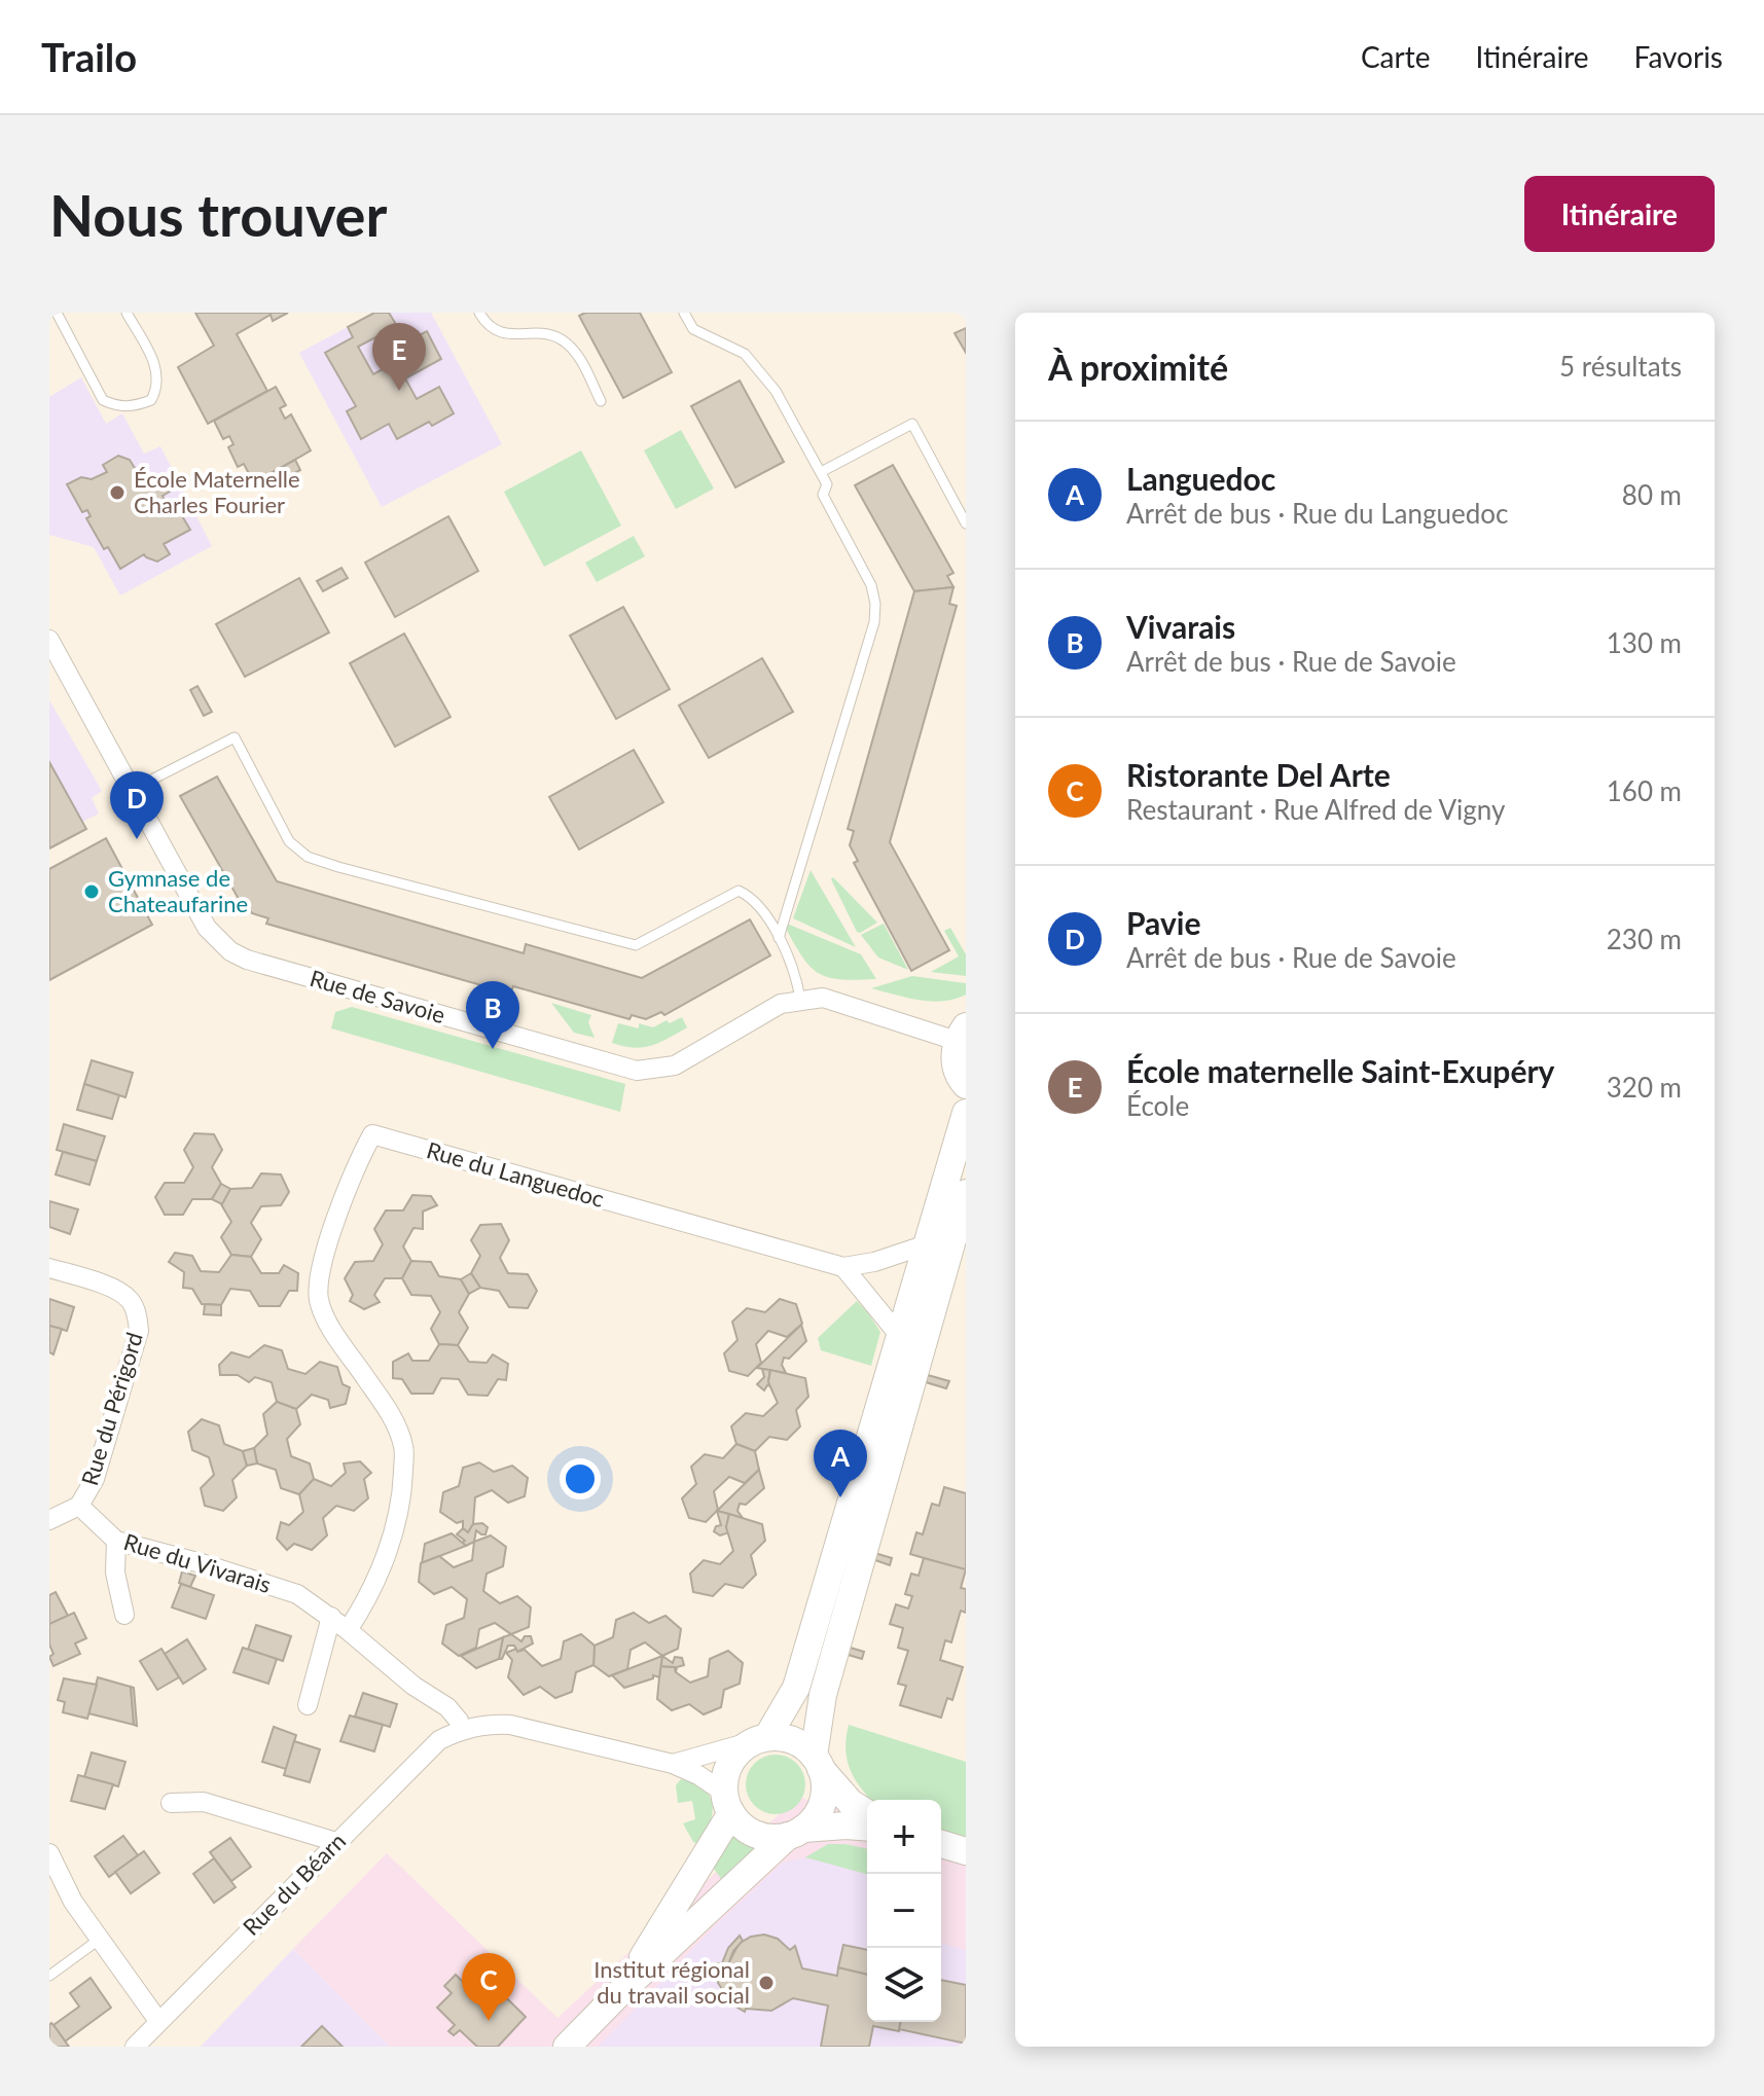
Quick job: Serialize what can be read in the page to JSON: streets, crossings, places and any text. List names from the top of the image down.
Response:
{
  "streets": {
    "street": [
      "Rue de Savoie",
      "Rue du Languedoc",
      "Rue du Périgord",
      "Rue du Vivarais",
      "Rue du Béarn"
    ]
  },
  "crossings": [
    ["Rue du Languedoc", "Rue du Vivarais"],
    ["Rue du Périgord", "Rue du Vivarais"],
    ["Rue du Vivarais", "Rue du Béarn"]
  ],
  "places": ["École Maternelle Charles Fourier", "Gymnase de Chateaufarine", "Institut régional du travail social"],
  "page": {
    "header": "Trailo",
    "nav": ["Carte", "Itinéraire", "Favoris"],
    "buttons": "Itinéraire",
    "title": "Nous trouver",
    "heading": ["À proximité", "5 résultats"],
    "pins": [
      "E",
      "D",
      "B",
      "A",
      "C"
    ],
    "list": [
      {
        "mark": "A",
        "name": "Languedoc",
        "note": "Arrêt de bus · Rue du Languedoc",
        "value": "80 m"
      },
      {
        "mark": "B",
        "name": "Vivarais",
        "note": "Arrêt de bus · Rue de Savoie",
        "value": "130 m"
      },
      {
        "mark": "C",
        "name": "Ristorante Del Arte",
        "note": "Restaurant · Rue Alfred de Vigny",
        "value": "160 m"
      },
      {
        "mark": "D",
        "name": "Pavie",
        "note": "Arrêt de bus · Rue de Savoie",
        "value": "230 m"
      },
      {
        "mark": "E",
        "name": "École maternelle Saint-Exupéry",
        "note": "École",
        "value": "320 m"
      }
    ],
    "map_buttons": ["+", "−"]
  }
}
